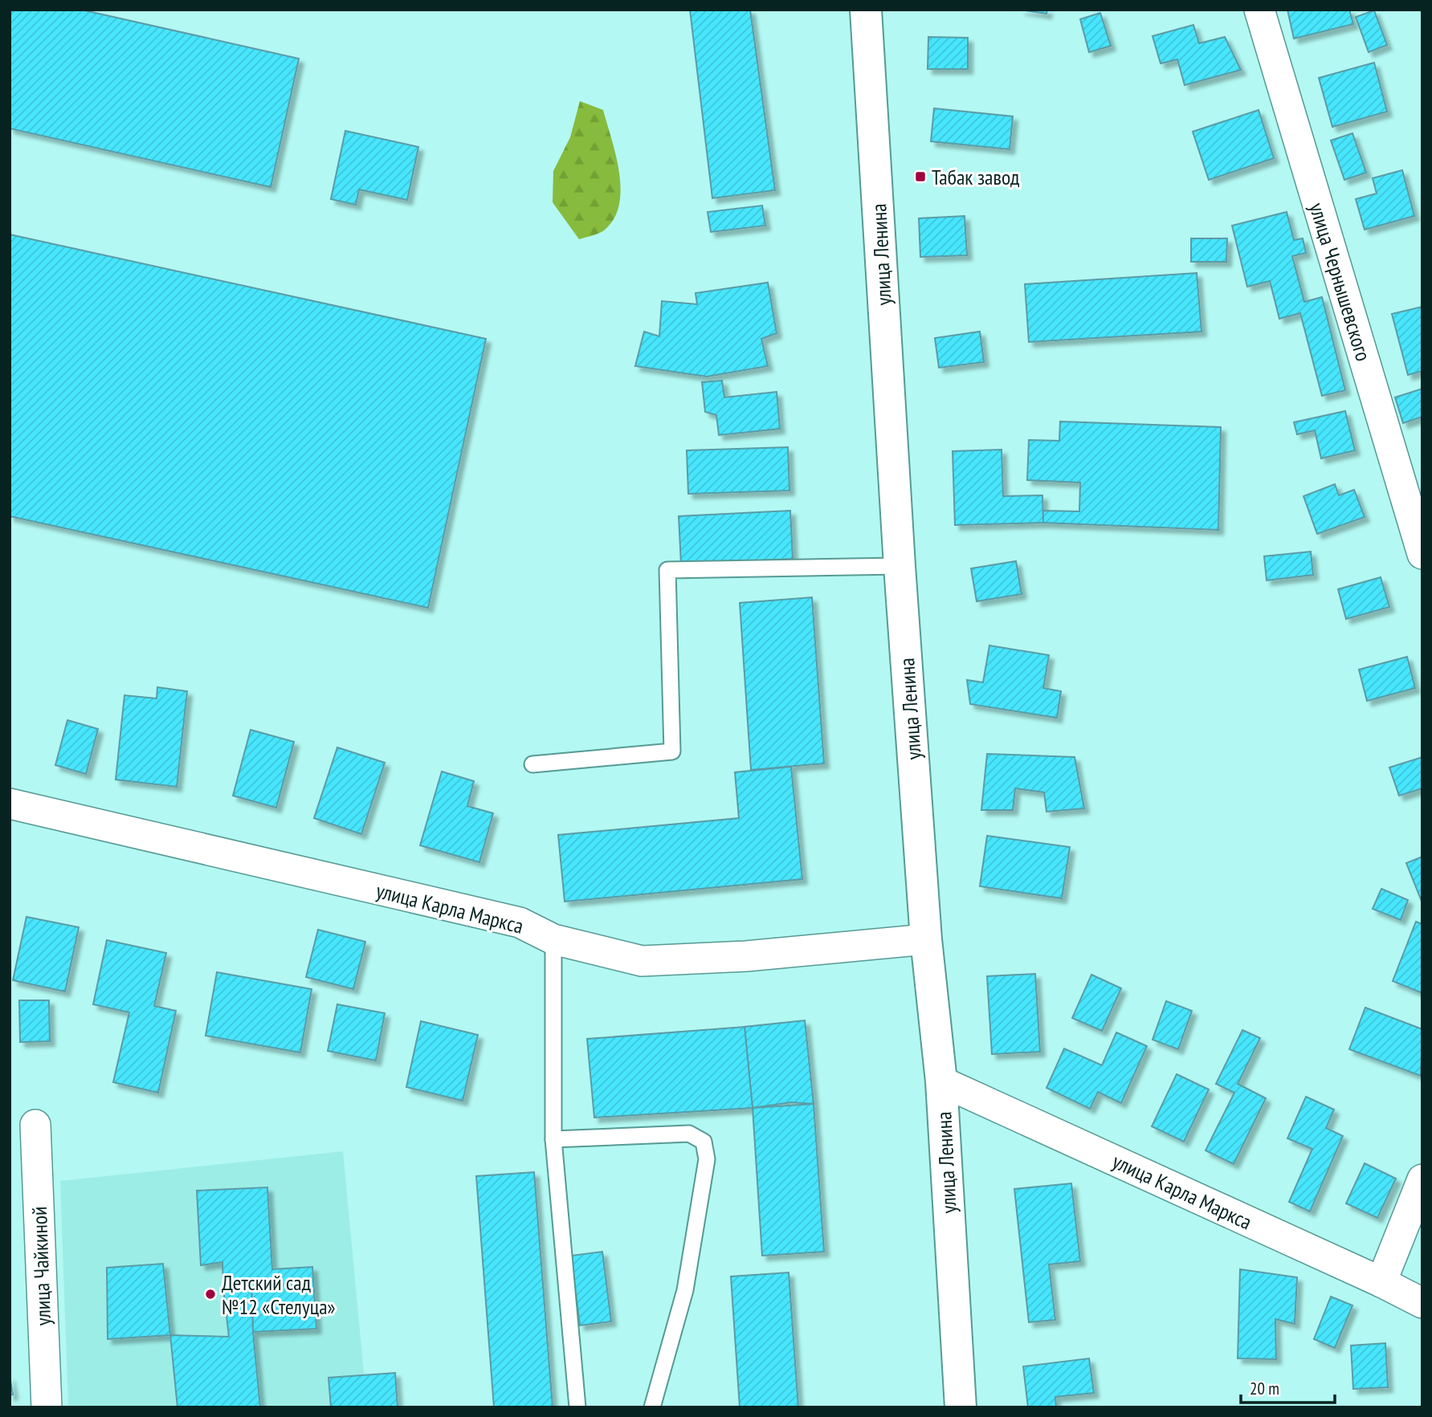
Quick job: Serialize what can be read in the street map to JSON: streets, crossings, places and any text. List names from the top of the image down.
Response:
{
  "streets": {
    "street": [
      "улица Ленина",
      "улица Чернышевского",
      "улица Карла Маркса",
      "улица Чайкиной"
    ]
  },
  "crossings": [
    ["улица Ленина", "улица Карла Маркса"]
  ],
  "places": {
    "transit": ["Табак завод"],
    "other": ["Детский сад №12 «Стелуца»"]
  },
  "scale_bar": "20 m"
}
